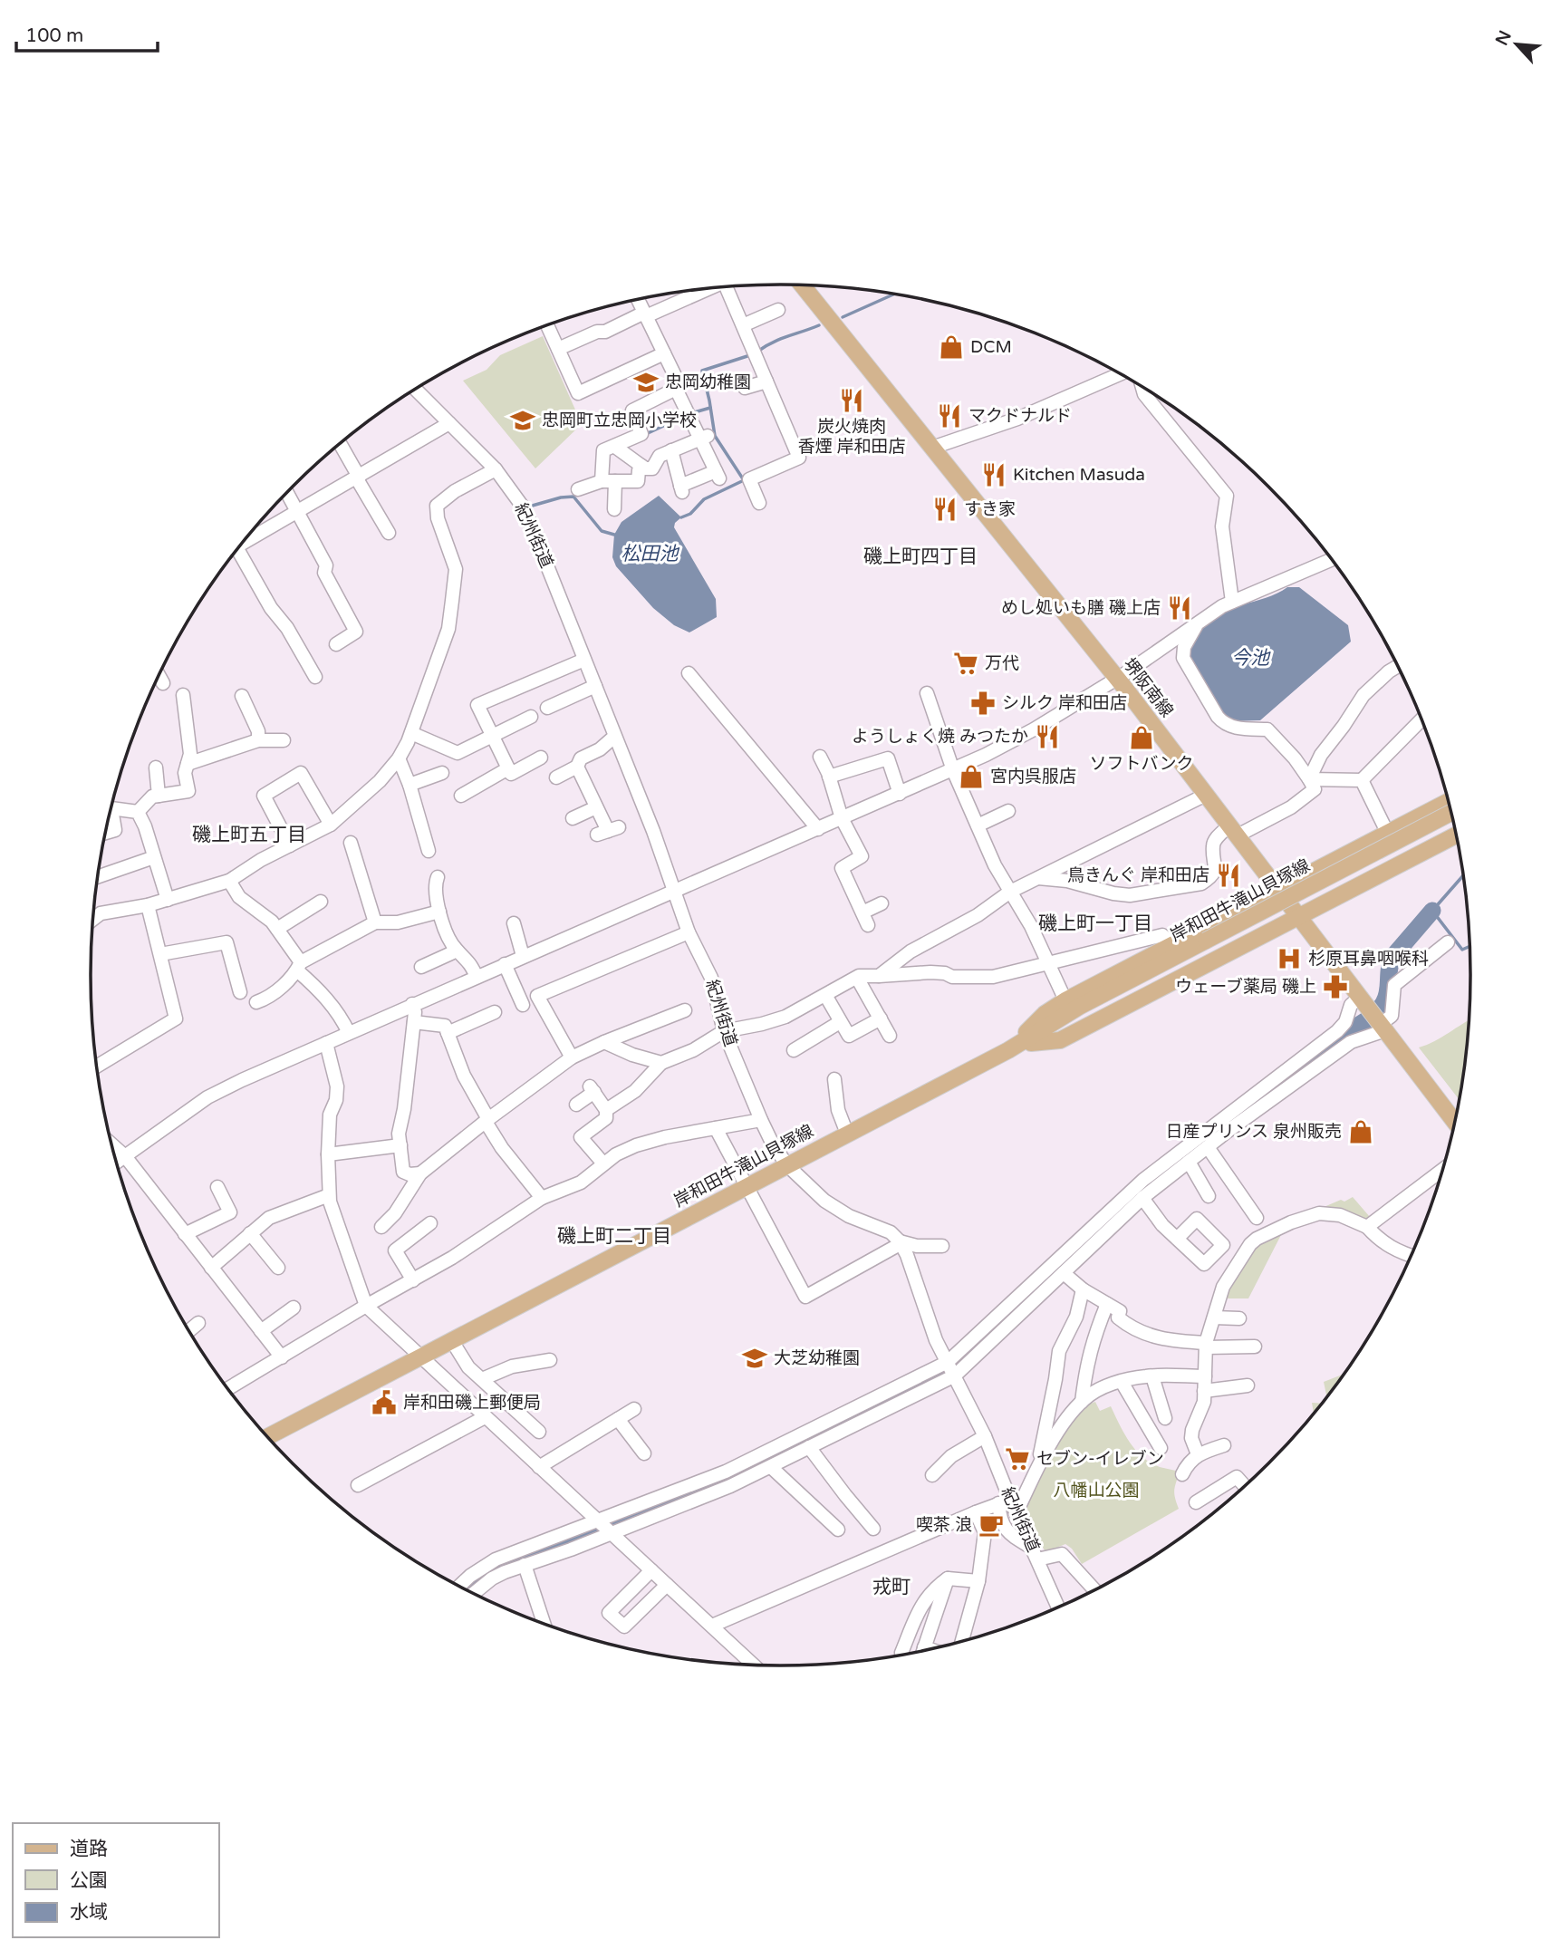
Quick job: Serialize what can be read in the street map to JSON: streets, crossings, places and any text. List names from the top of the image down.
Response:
{
  "streets": {
    "main road": ["堺阪南線", "岸和田牛滝山貝塚線"],
    "street": ["紀州街道"]
  },
  "crossings": [
    ["紀州街道", "岸和田牛滝山貝塚線"]
  ],
  "districts": [
    "磯上町四丁目",
    "磯上町五丁目",
    "磯上町一丁目",
    "磯上町二丁目",
    "戎町"
  ],
  "water": ["松田池", "今池"],
  "parks": ["八幡山公園"],
  "places": {
    "shop": [
      "DCM",
      "ソフトバンク",
      "宮内呉服店",
      "日産プリンス 泉州販売"
    ],
    "school or university": ["忠岡幼稚園", "忠岡町立忠岡小学校", "大芝幼稚園"],
    "restaurant": [
      "炭火焼肉 香煙 岸和田店",
      "マクドナルド",
      "Kitchen Masuda",
      "すき家",
      "めし処いも膳 磯上店",
      "ようしょく焼 みつたか",
      "鳥きんぐ 岸和田店"
    ],
    "supermarket": ["万代", "セブン-イレブン"],
    "pharmacy": ["シルク 岸和田店", "ウェーブ薬局 磯上"],
    "hospital": ["杉原耳鼻咽喉科"],
    "public building": ["岸和田磯上郵便局"],
    "cafe": ["喫茶 浪"]
  },
  "legend": ["道路", "公園", "水域"],
  "scale_bar": "100 m",
  "north": "top left"
}
